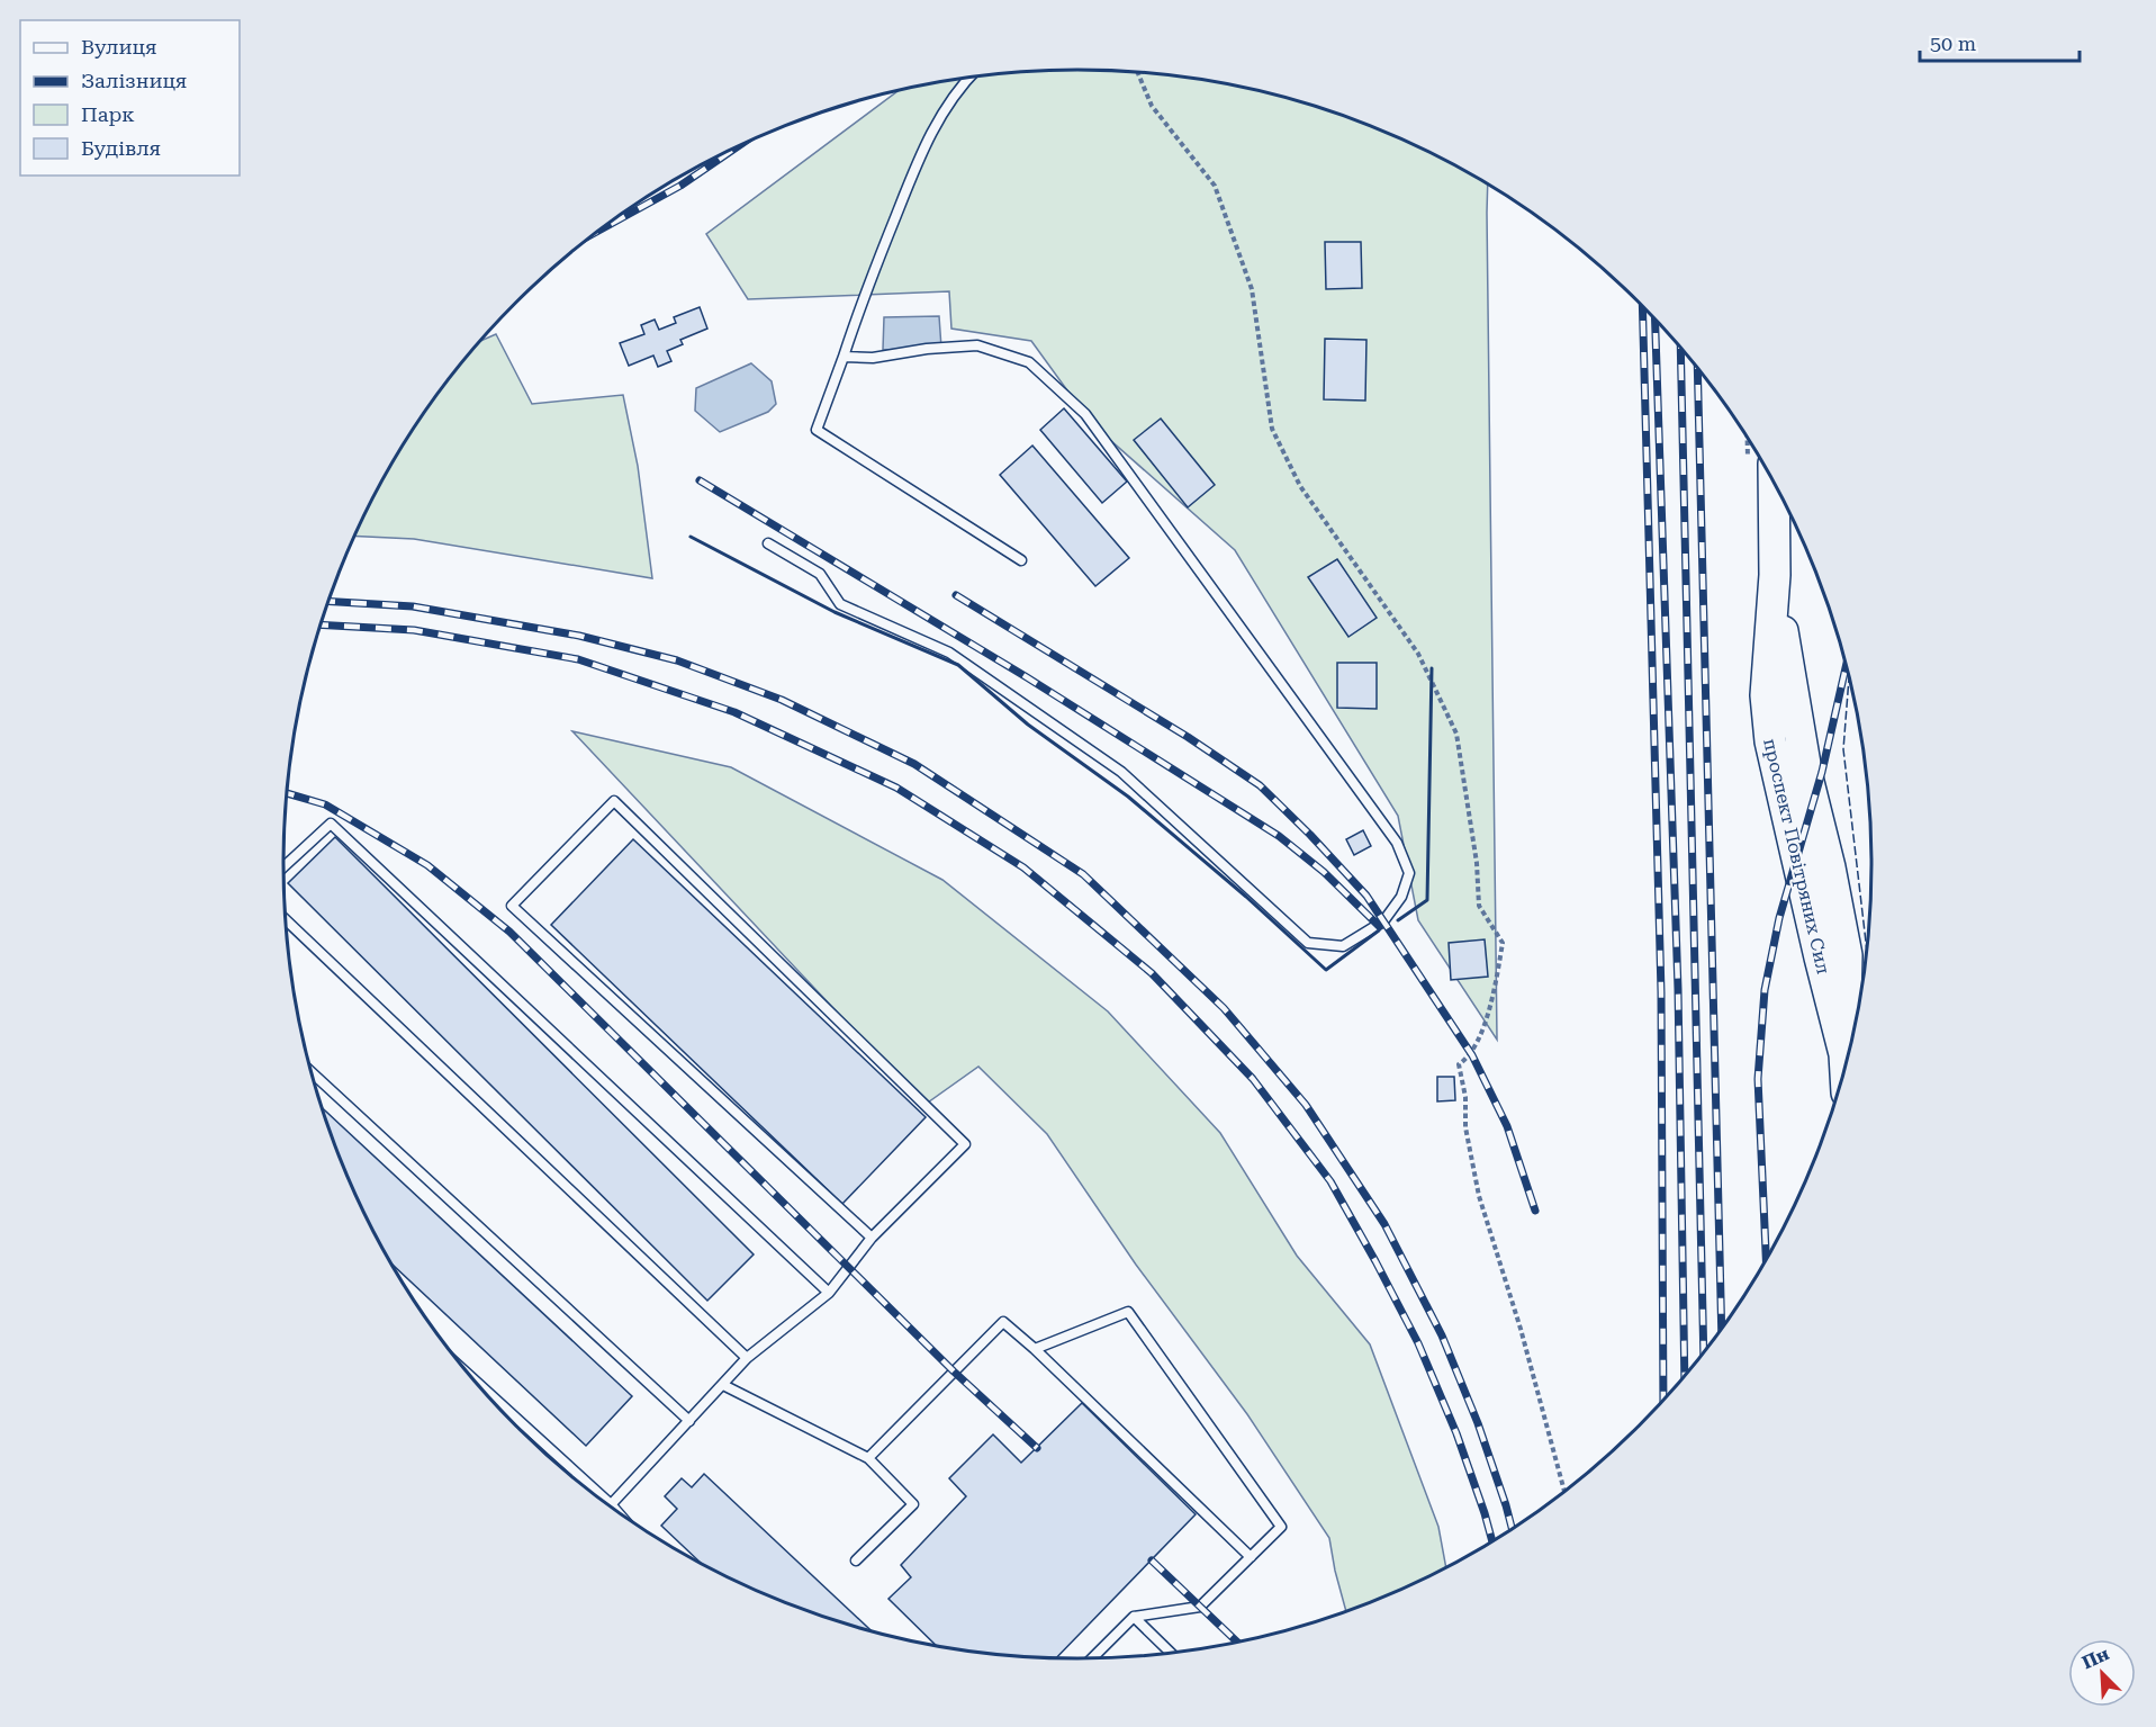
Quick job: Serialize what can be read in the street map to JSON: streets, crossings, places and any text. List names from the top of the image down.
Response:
{
  "streets": {
    "main road": ["проспект Повітряних Сил"]
  },
  "legend": [
    "Вулиця",
    "Залізниця",
    "Парк",
    "Будівля"
  ],
  "scale_bar": "50 m",
  "north": "top left"
}
